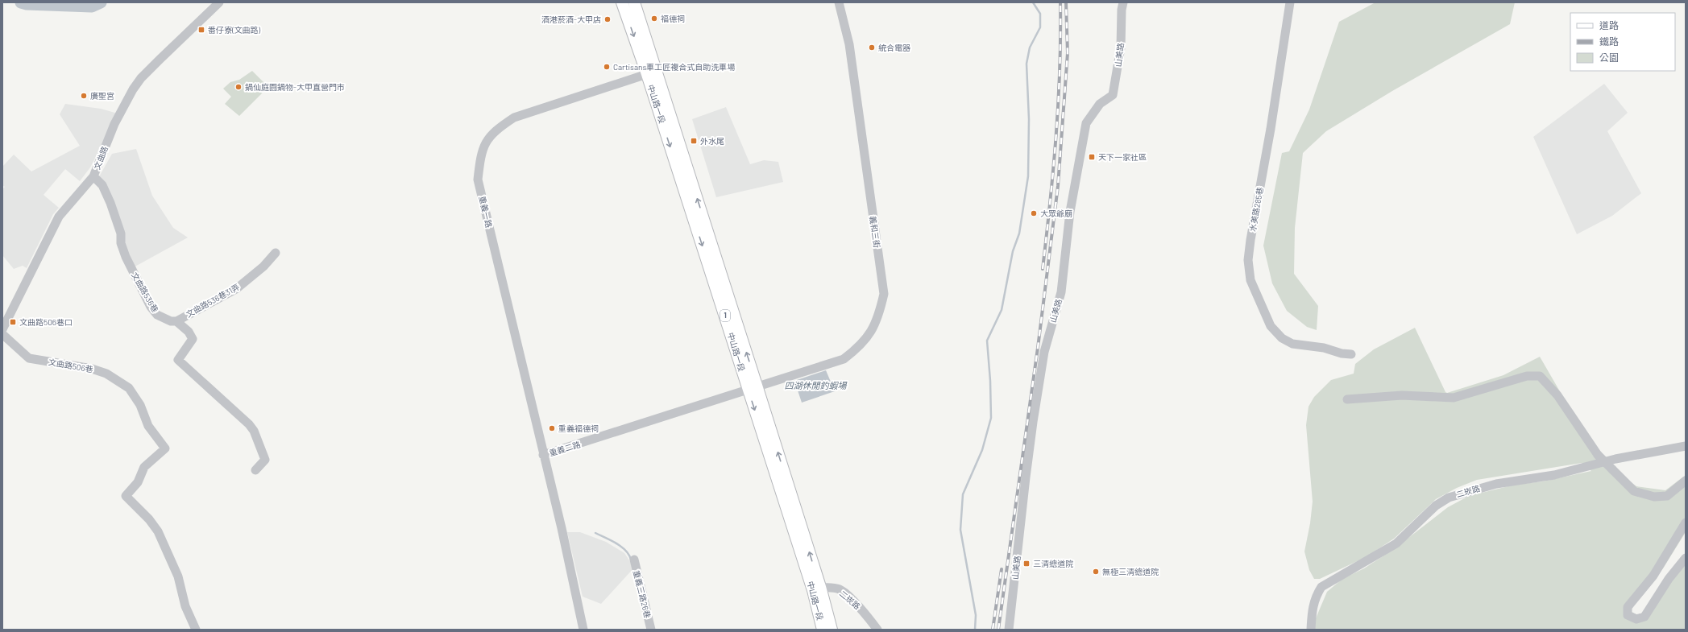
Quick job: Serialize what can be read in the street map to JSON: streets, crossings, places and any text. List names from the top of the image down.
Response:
{
  "streets": {
    "main road": ["中山路一段", "1"],
    "street": [
      "山美路",
      "文曲路",
      "水美路285巷",
      "重義一路",
      "義和三街",
      "文曲路536巷",
      "文曲路536巷31弄",
      "文曲路506巷",
      "重義二路",
      "二崁路",
      "重義三路26巷"
    ]
  },
  "crossings": [
    ["中山路一段", "重義一路"],
    ["中山路一段", "義和三街"],
    ["中山路一段", "重義二路"],
    ["中山路一段", "二崁路"],
    ["文曲路", "文曲路536巷"],
    ["重義一路", "重義二路"],
    ["義和三街", "重義二路"],
    ["文曲路536巷", "文曲路536巷31弄"]
  ],
  "water": ["四湖休閒釣蝦場"],
  "places": {
    "other": [
      "福德祠",
      "酒港菸酒-大甲店",
      "統合電器",
      "Cartisans車工匠複合式自助洗車場",
      "鍋仙庭園鍋物-大甲直營門市",
      "廣聖宮",
      "大眾爺廟",
      "重義福德祠",
      "無極三清總道院"
    ],
    "transit": [
      "番仔寮(文曲路)",
      "外水尾",
      "天下一家社區",
      "文曲路506巷口",
      "三清總道院"
    ]
  },
  "legend": ["道路", "鐵路", "公園"]
}
